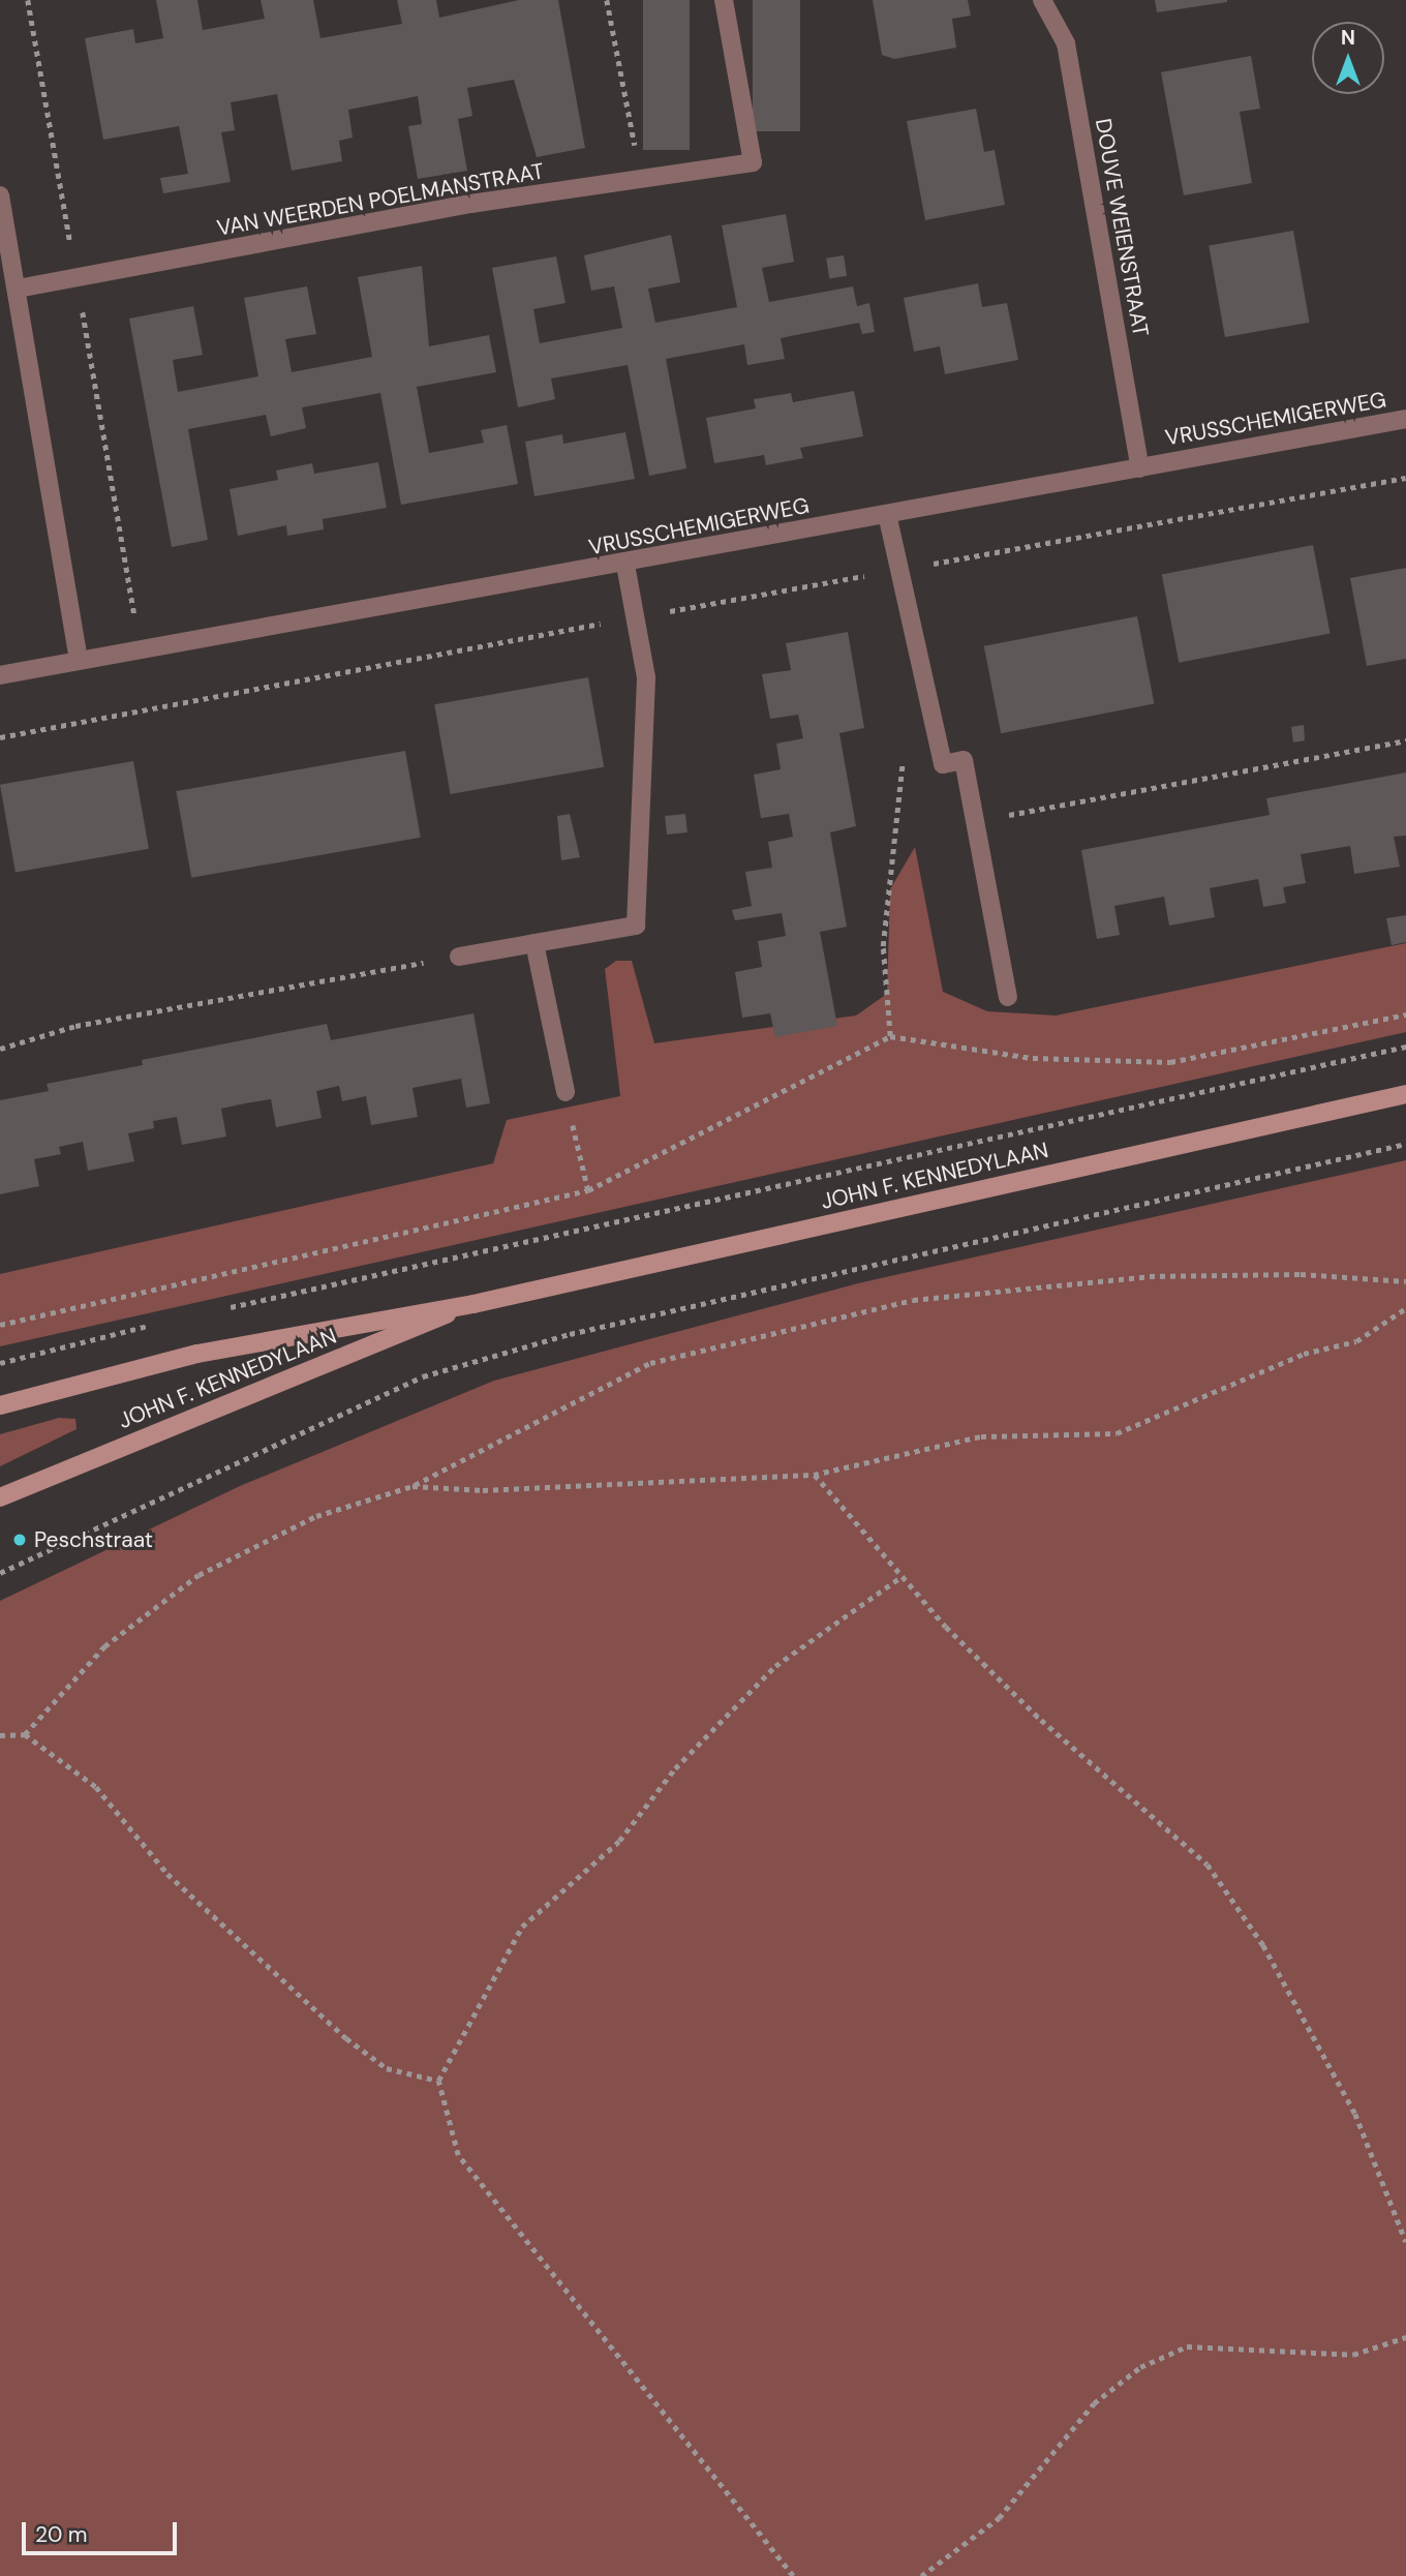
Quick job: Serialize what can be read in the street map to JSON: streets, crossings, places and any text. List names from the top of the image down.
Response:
{
  "streets": {
    "street": [
      "VAN WEERDEN POELMANSTRAAT",
      "DOUVE WEIENSTRAAT",
      "VRUSSCHEMIGERWEG",
      "JOHN F. KENNEDYLAAN"
    ]
  },
  "crossings": [
    ["DOUVE WEIENSTRAAT", "VRUSSCHEMIGERWEG"]
  ],
  "places": ["Peschstraat"],
  "scale_bar": "20 m",
  "north": "top"
}
